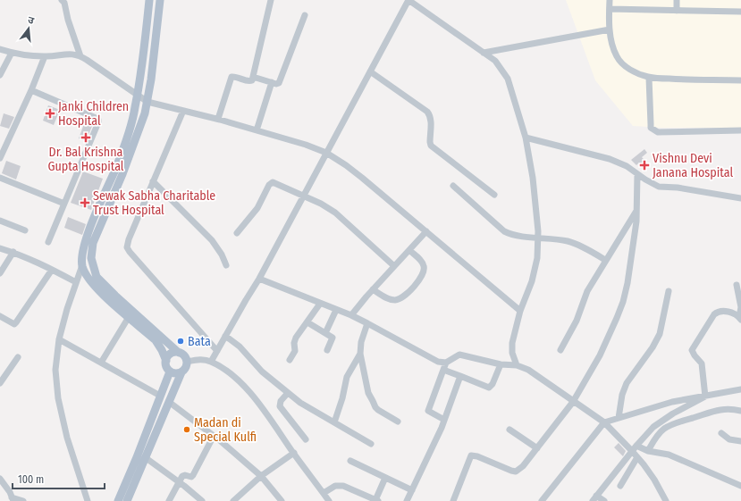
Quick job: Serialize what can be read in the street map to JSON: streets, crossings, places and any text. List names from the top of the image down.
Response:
{
  "places": {
    "health": [
      "Janki Children Hospital",
      "Dr. Bal Krishna Gupta Hospital",
      "Vishnu Devi Janana Hospital",
      "Sewak Sabha Charitable Trust Hospital"
    ],
    "other": ["Bata", "Madan di Special Kulfi"]
  },
  "scale_bar": "100 m",
  "north": "top"
}
